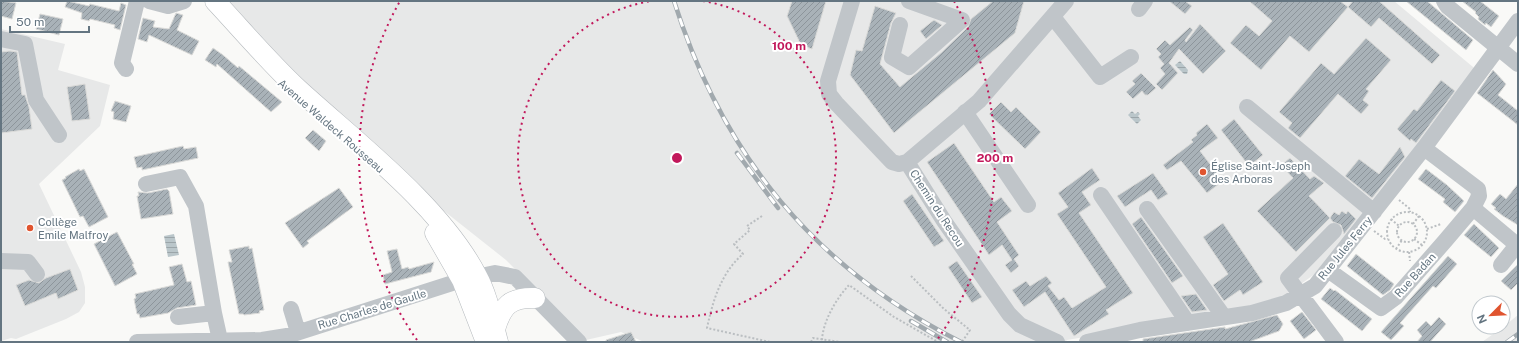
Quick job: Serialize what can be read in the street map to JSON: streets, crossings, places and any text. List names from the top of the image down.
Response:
{
  "streets": {
    "main road": ["Avenue Waldeck Rousseau"],
    "street": [
      "Chemin du Recou",
      "Rue Jules Ferry",
      "Rue Badan",
      "Rue Charles de Gaulle"
    ]
  },
  "crossings": [
    ["Avenue Waldeck Rousseau", "Rue Charles de Gaulle"],
    ["Rue Jules Ferry", "Rue Badan"]
  ],
  "places": ["Église Saint-Joseph des Arboras", "Collège Emile Malfroy"],
  "scale_bar": "50 m",
  "north": "bottom left",
  "rings": ["100 m", "200 m"]
}
